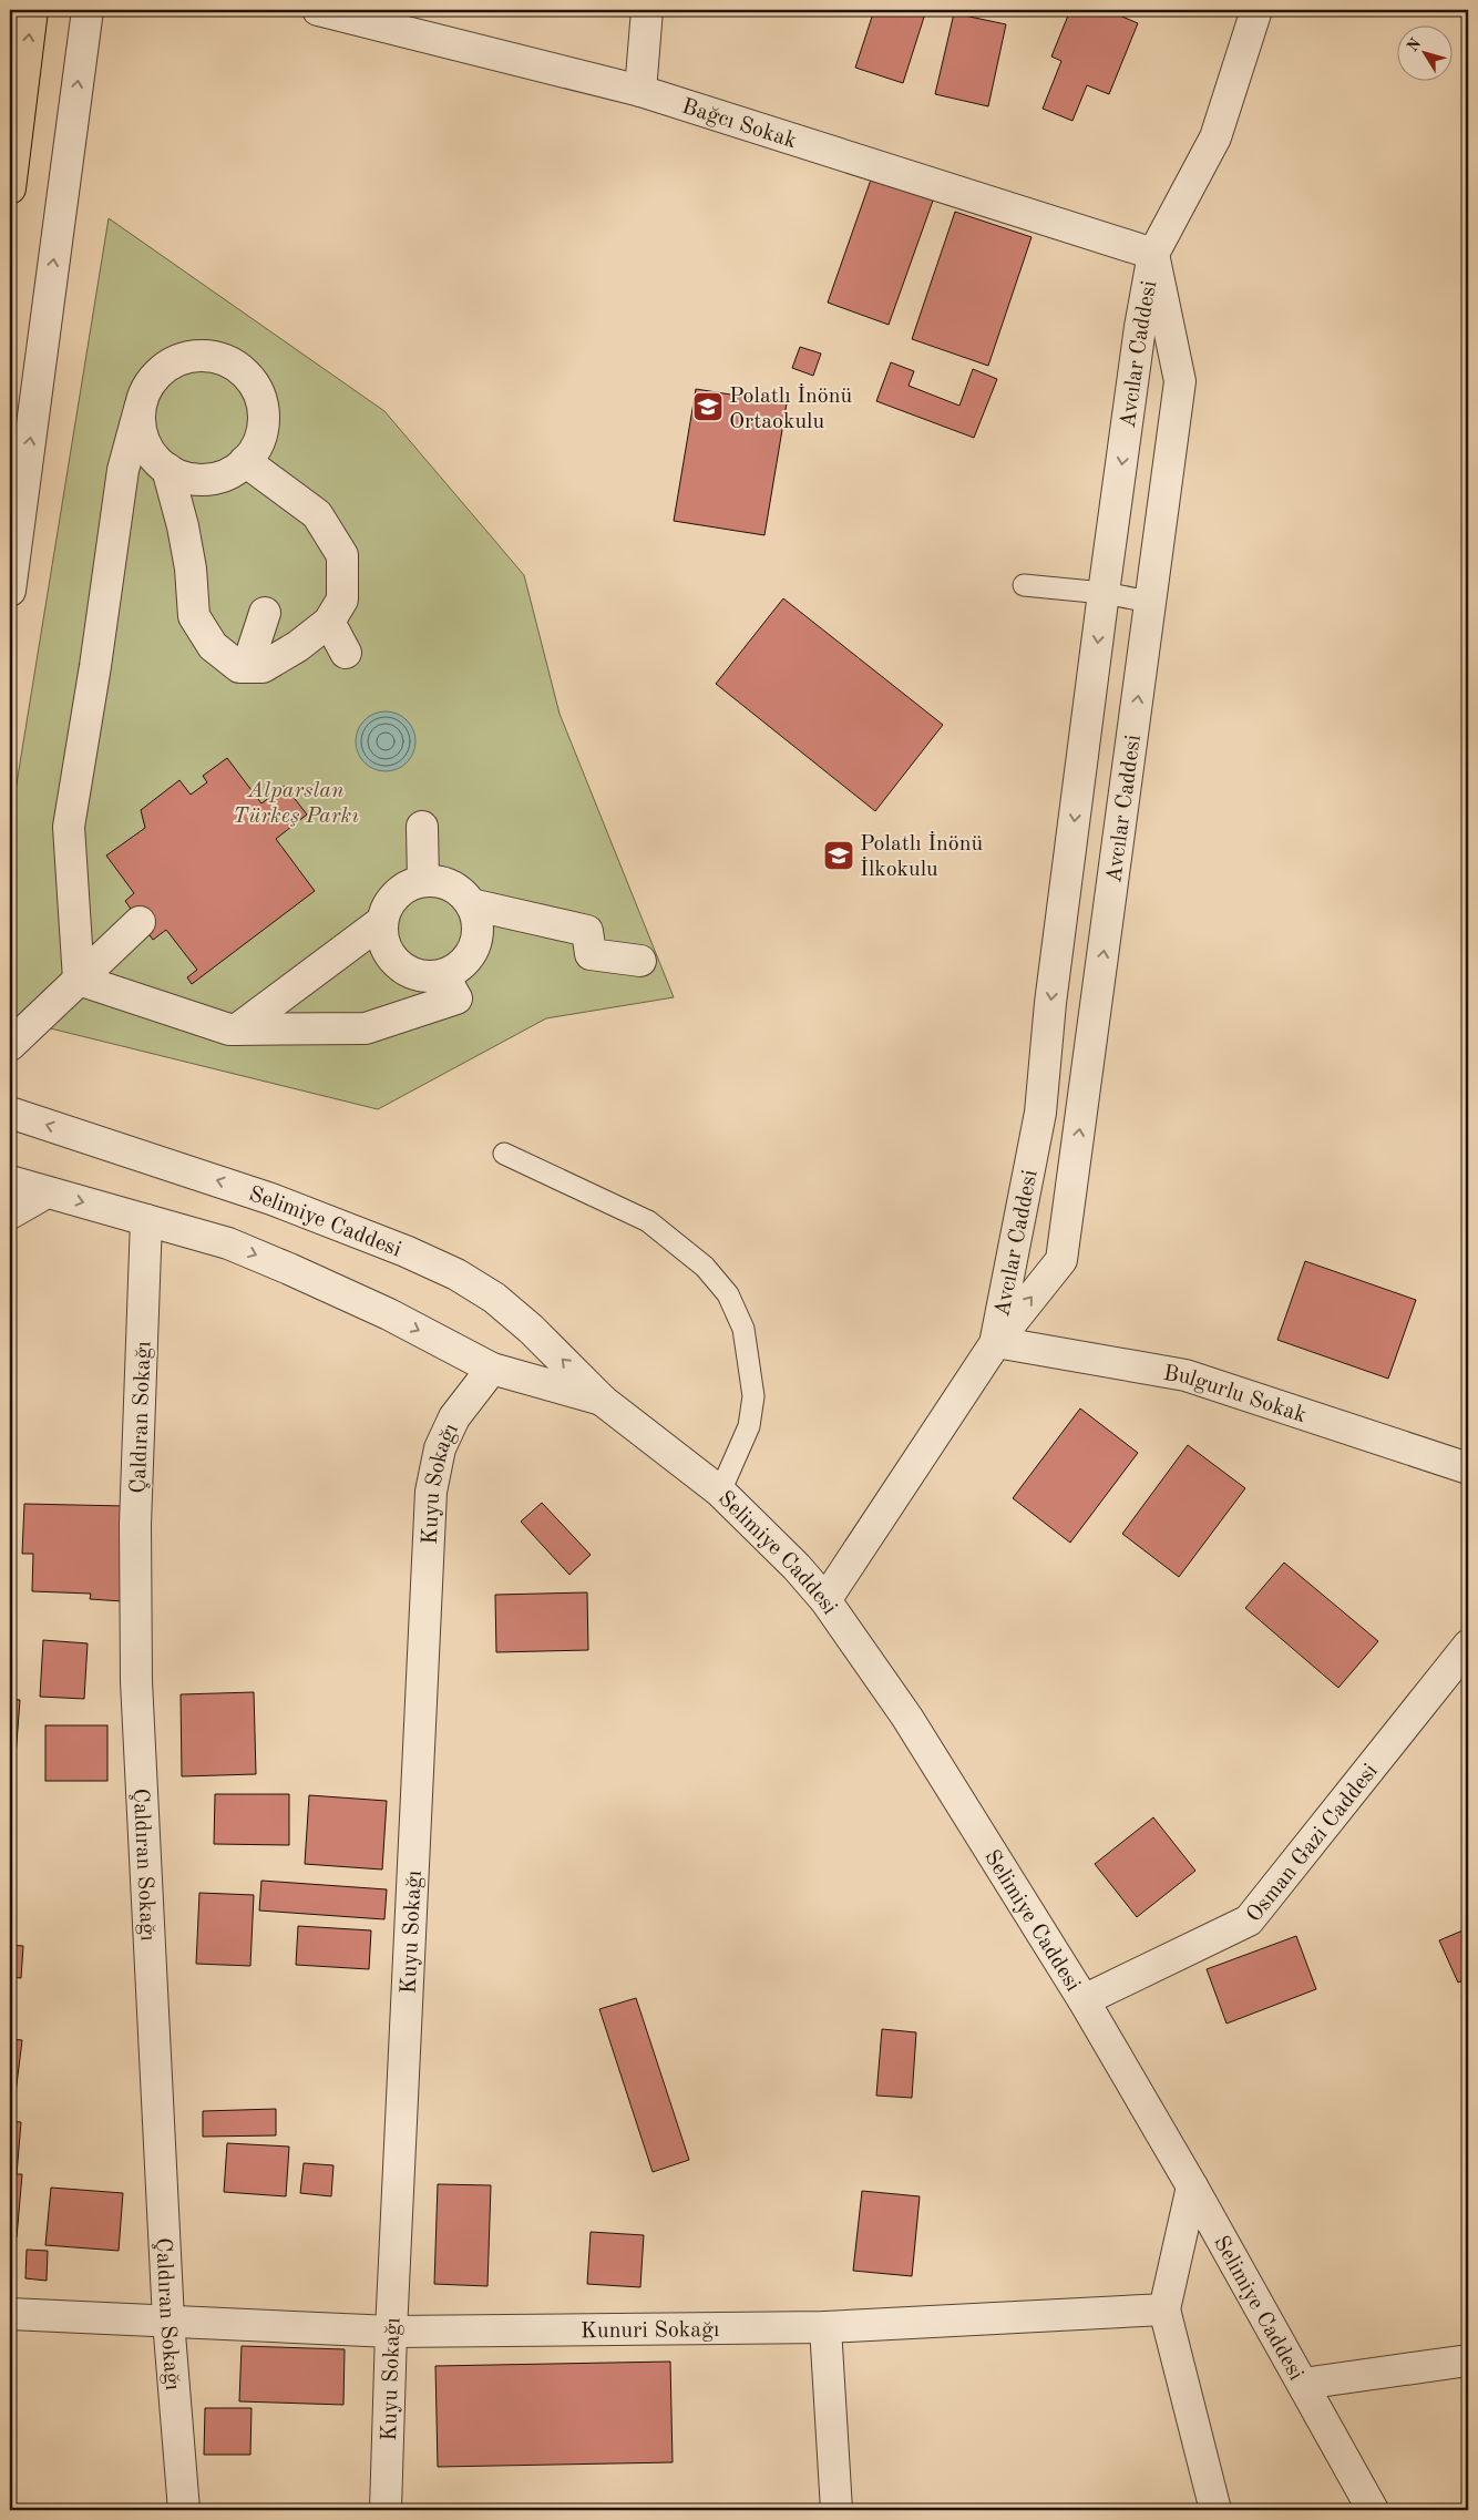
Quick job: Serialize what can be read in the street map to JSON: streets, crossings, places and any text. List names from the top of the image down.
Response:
{
  "streets": {
    "street": [
      "Bağcı Sokak",
      "Avcılar Caddesi",
      "Selimiye Caddesi",
      "Bulgurlu Sokak",
      "Çaldıran Sokağı",
      "Kuyu Sokağı",
      "Osman Gazi Caddesi",
      "Kunuri Sokağı"
    ]
  },
  "crossings": [
    ["Bağcı Sokak", "Avcılar Caddesi"],
    ["Avcılar Caddesi", "Selimiye Caddesi"],
    ["Avcılar Caddesi", "Bulgurlu Sokak"],
    ["Selimiye Caddesi", "Çaldıran Sokağı"],
    ["Selimiye Caddesi", "Kuyu Sokağı"],
    ["Selimiye Caddesi", "Osman Gazi Caddesi"],
    ["Çaldıran Sokağı", "Kunuri Sokağı"],
    ["Kuyu Sokağı", "Kunuri Sokağı"]
  ],
  "parks": ["Alparslan Türkeş Parkı"],
  "places": {
    "school or university": ["Polatlı İnönü Ortaokulu", "Polatlı İnönü İlkokulu"]
  },
  "north": "top left"
}
